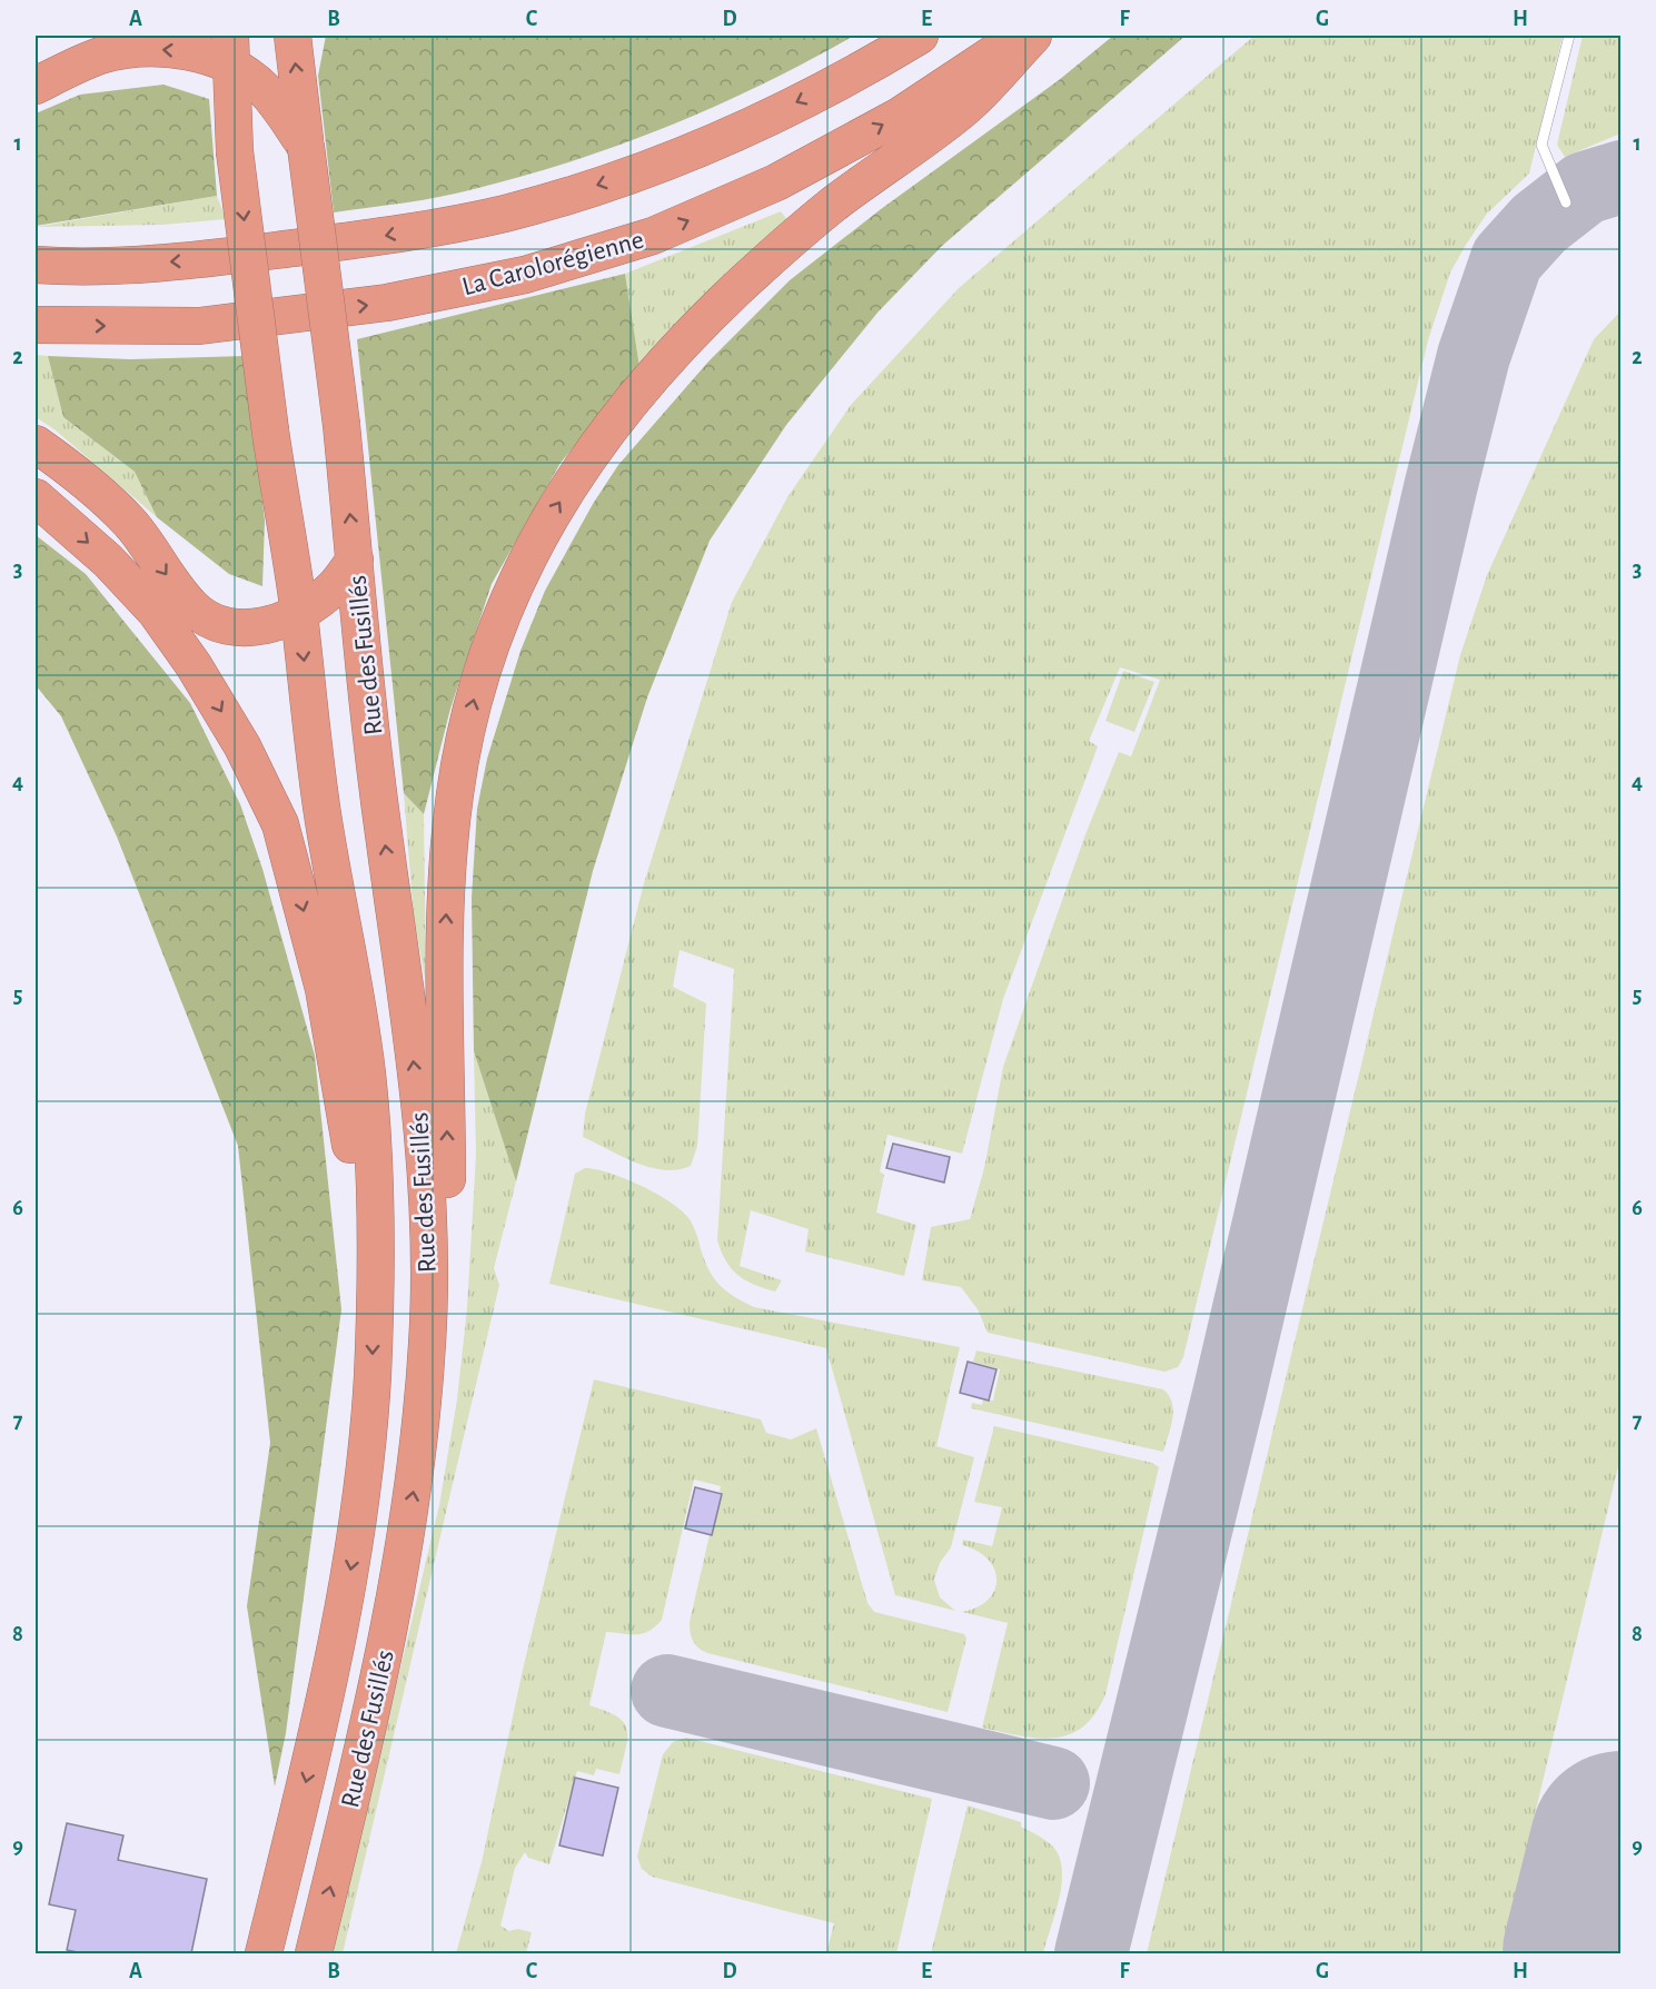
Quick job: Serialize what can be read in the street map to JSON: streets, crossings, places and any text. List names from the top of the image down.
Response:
{
  "streets": {
    "highway": ["La Carolorégienne", "Rue des Fusillés"]
  },
  "grid": {
    "columns": [
      "A",
      "B",
      "C",
      "D",
      "E",
      "F",
      "G",
      "H"
    ],
    "rows": [
      "1",
      "2",
      "3",
      "4",
      "5",
      "6",
      "7",
      "8",
      "9"
    ]
  }
}
